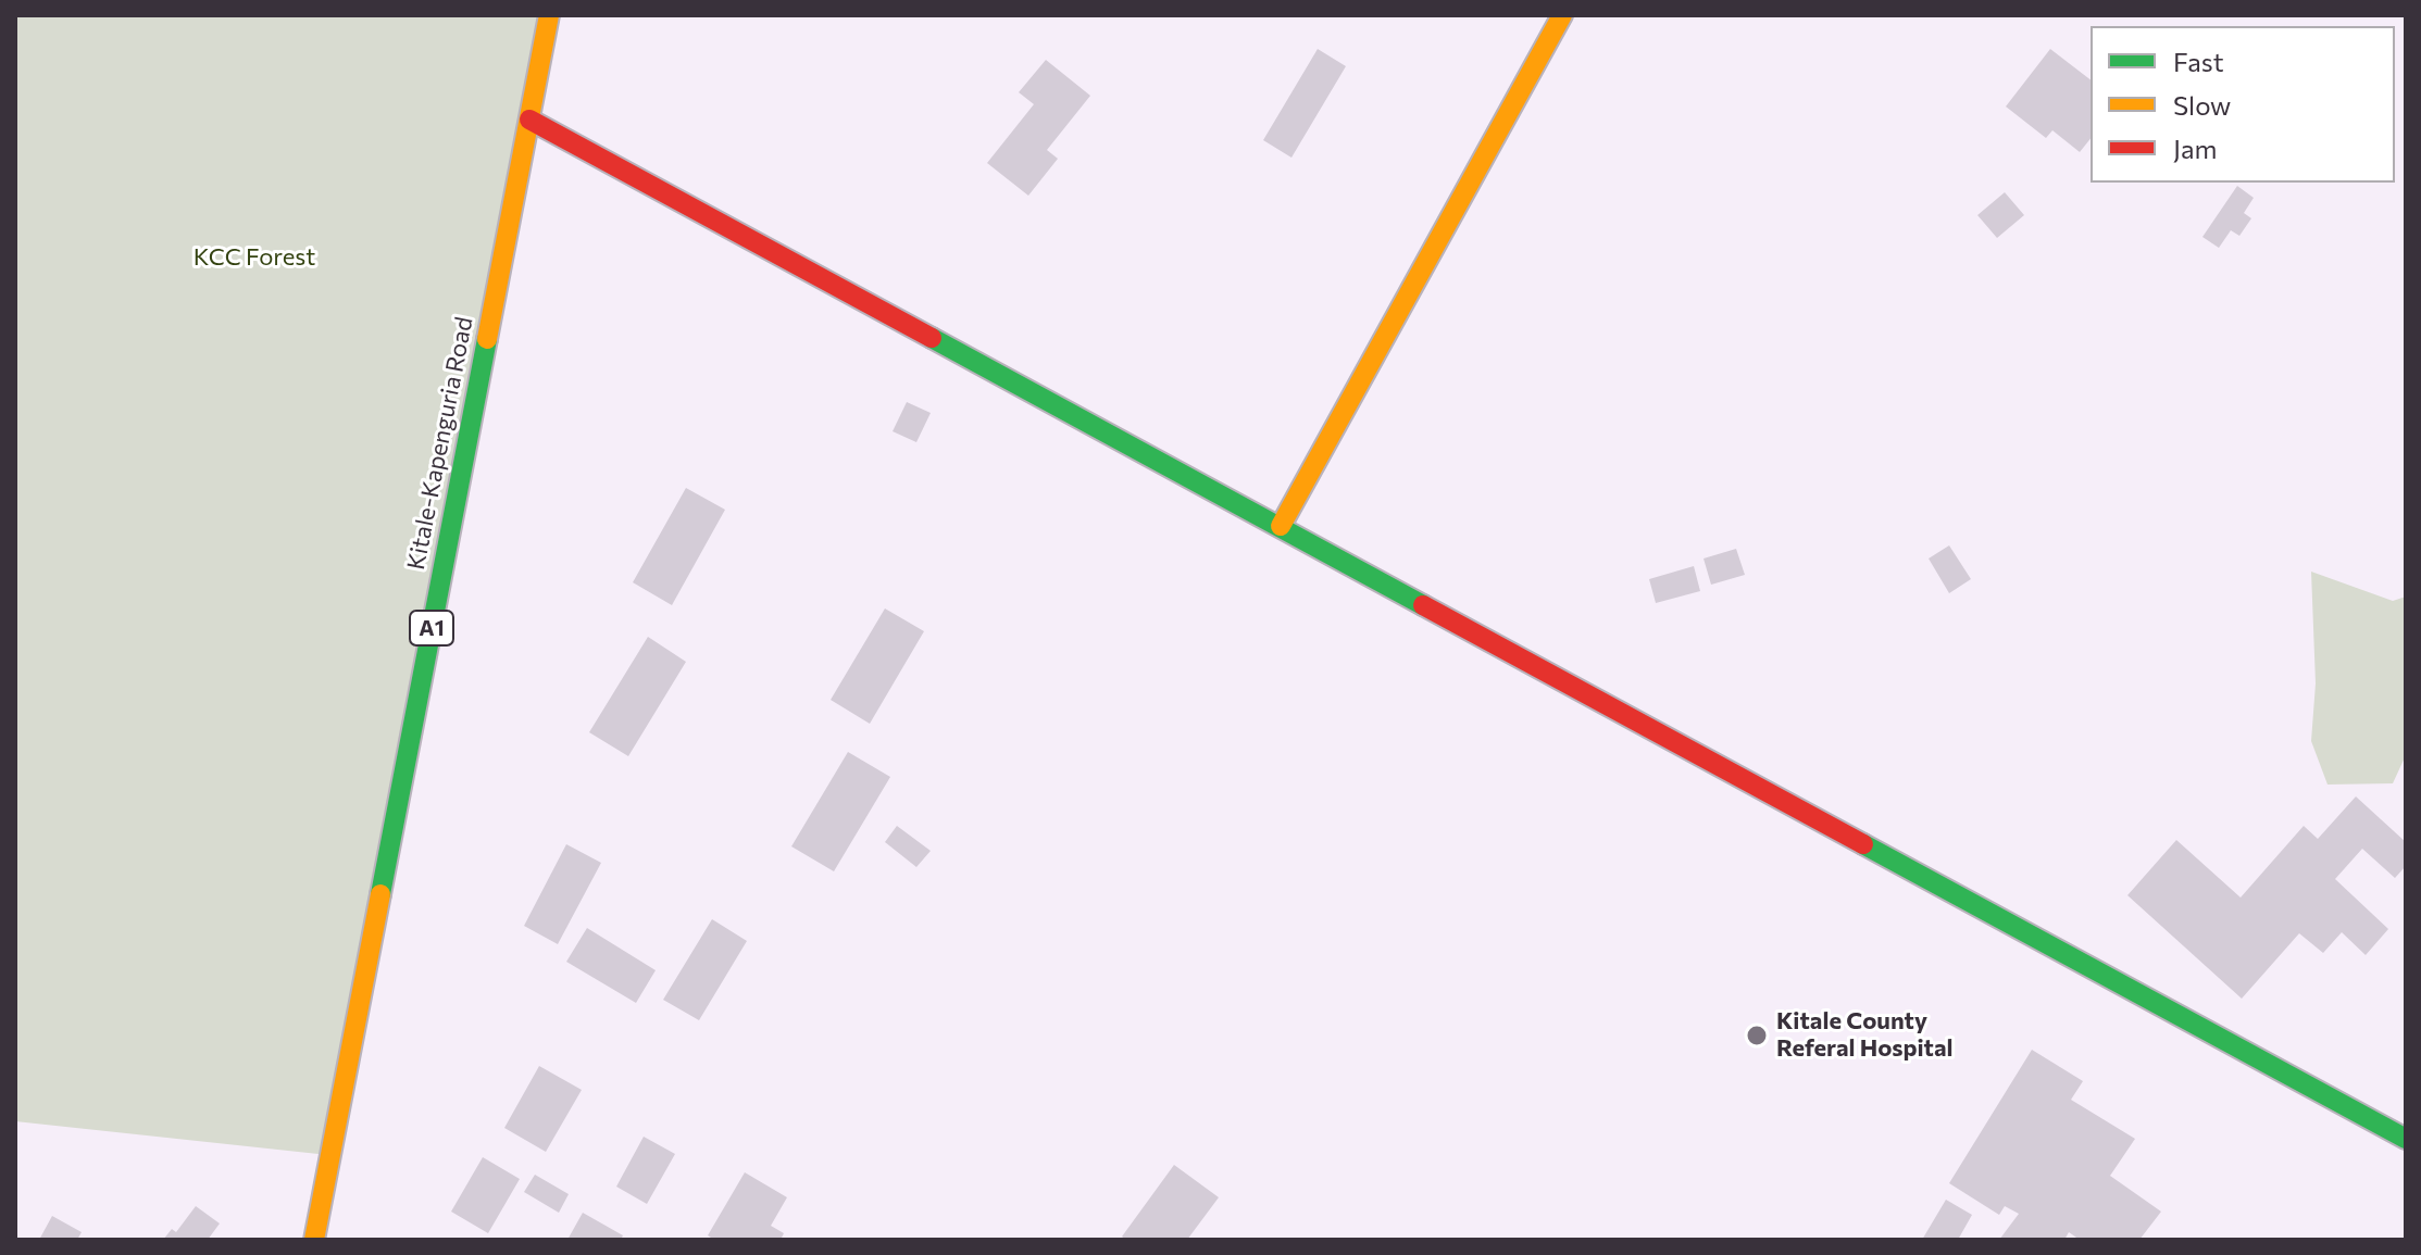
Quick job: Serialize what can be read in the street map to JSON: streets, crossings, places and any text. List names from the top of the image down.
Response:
{
  "streets": {
    "main road": ["Kitale-Kapenguria Road", "A1"]
  },
  "parks": ["KCC Forest"],
  "places": ["Kitale County Referal Hospital"],
  "legend": ["Fast", "Slow", "Jam"]
}
